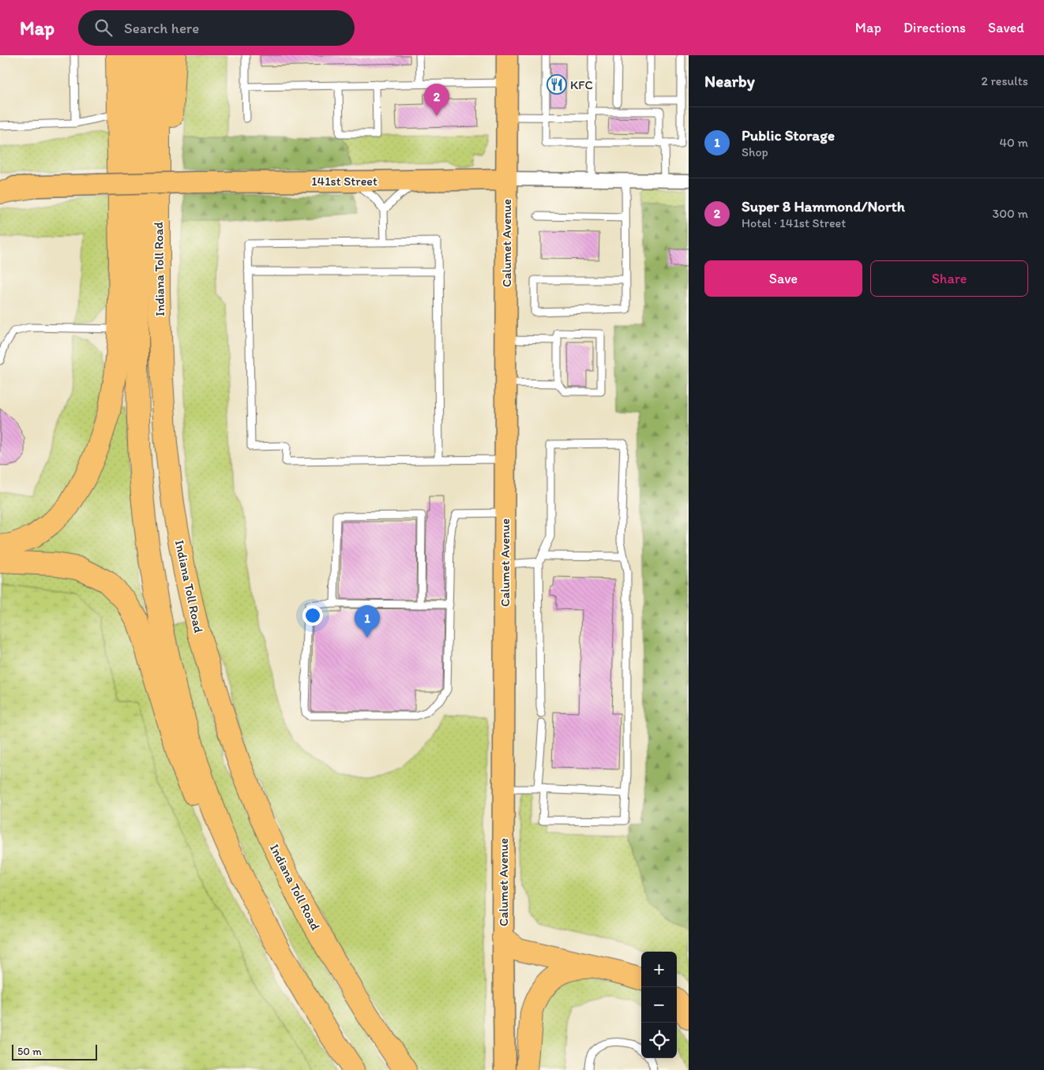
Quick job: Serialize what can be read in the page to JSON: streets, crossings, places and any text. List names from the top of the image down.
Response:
{
  "streets": {
    "highway": ["Indiana Toll Road"],
    "main road": ["141st Street", "Calumet Avenue"]
  },
  "crossings": [
    ["141st Street", "Calumet Avenue"]
  ],
  "places": {
    "restaurant": ["KFC"]
  },
  "scale_bar": "50 m",
  "page": {
    "header": "Map",
    "search": "Search here",
    "nav": ["Map", "Directions", "Saved"],
    "heading": ["Nearby", "2 results"],
    "pins": ["2", "1"],
    "list": [
      {
        "mark": "1",
        "name": "Public Storage",
        "note": "Shop",
        "value": "40 m"
      },
      {
        "mark": "2",
        "name": "Super 8 Hammond/North",
        "note": "Hotel · 141st Street",
        "value": "300 m"
      }
    ],
    "buttons": ["Save", "Share"],
    "map_buttons": ["+", "−"],
    "scale": "50 m"
  }
}
